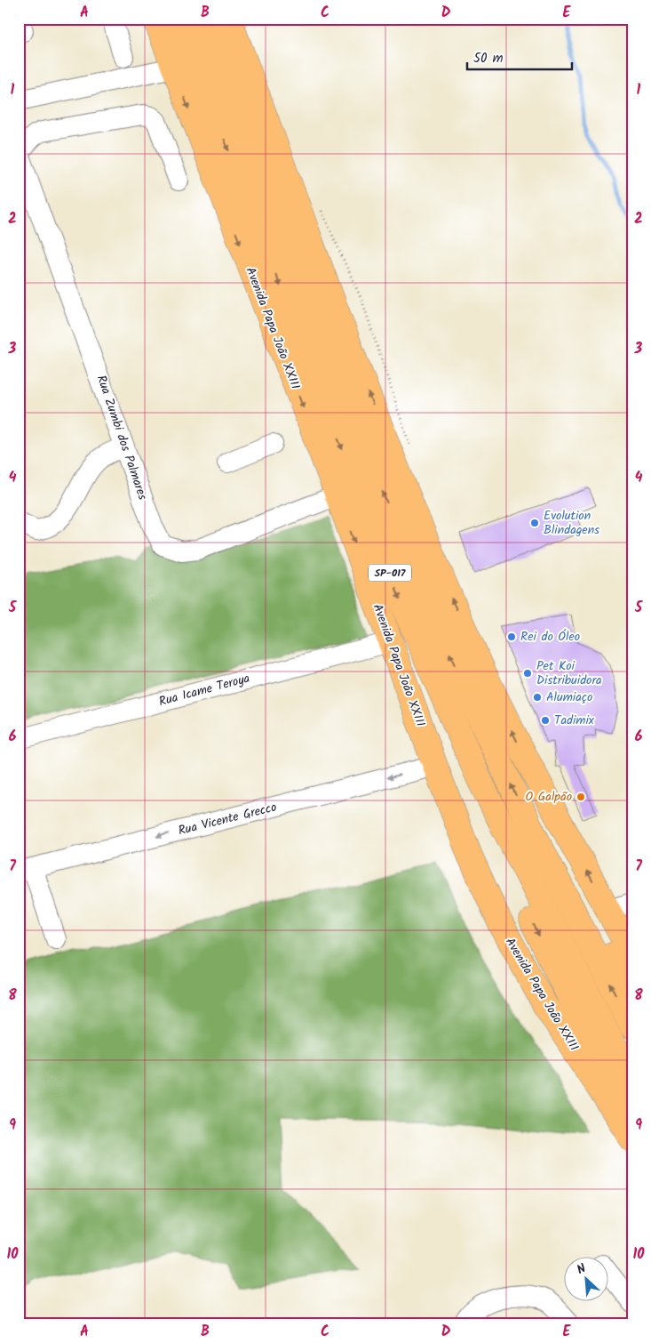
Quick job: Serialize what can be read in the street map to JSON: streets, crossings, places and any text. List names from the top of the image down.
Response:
{
  "streets": {
    "main road": ["Avenida Papa João XXIII", "SP-017"],
    "street": ["Rua Zumbi dos Palmares", "Rua Icame Teroya", "Rua Vicente Grecco"]
  },
  "crossings": [
    ["Avenida Papa João XXIII", "Rua Zumbi dos Palmares"],
    ["Avenida Papa João XXIII", "Rua Icame Teroya"],
    ["Avenida Papa João XXIII", "Rua Vicente Grecco"]
  ],
  "one_way": ["Rua Vicente Grecco"],
  "places": [
    "Evolution Blindagens",
    "Rei do Óleo",
    "Pet Koi Distribuidora",
    "Alumiaço",
    "Tadimix",
    "O Galpão"
  ],
  "scale_bar": "50 m",
  "north": "top left",
  "grid": {
    "columns": [
      "A",
      "B",
      "C",
      "D",
      "E"
    ],
    "rows": [
      "1",
      "2",
      "3",
      "4",
      "5",
      "6",
      "7",
      "8",
      "9",
      "10"
    ]
  }
}
